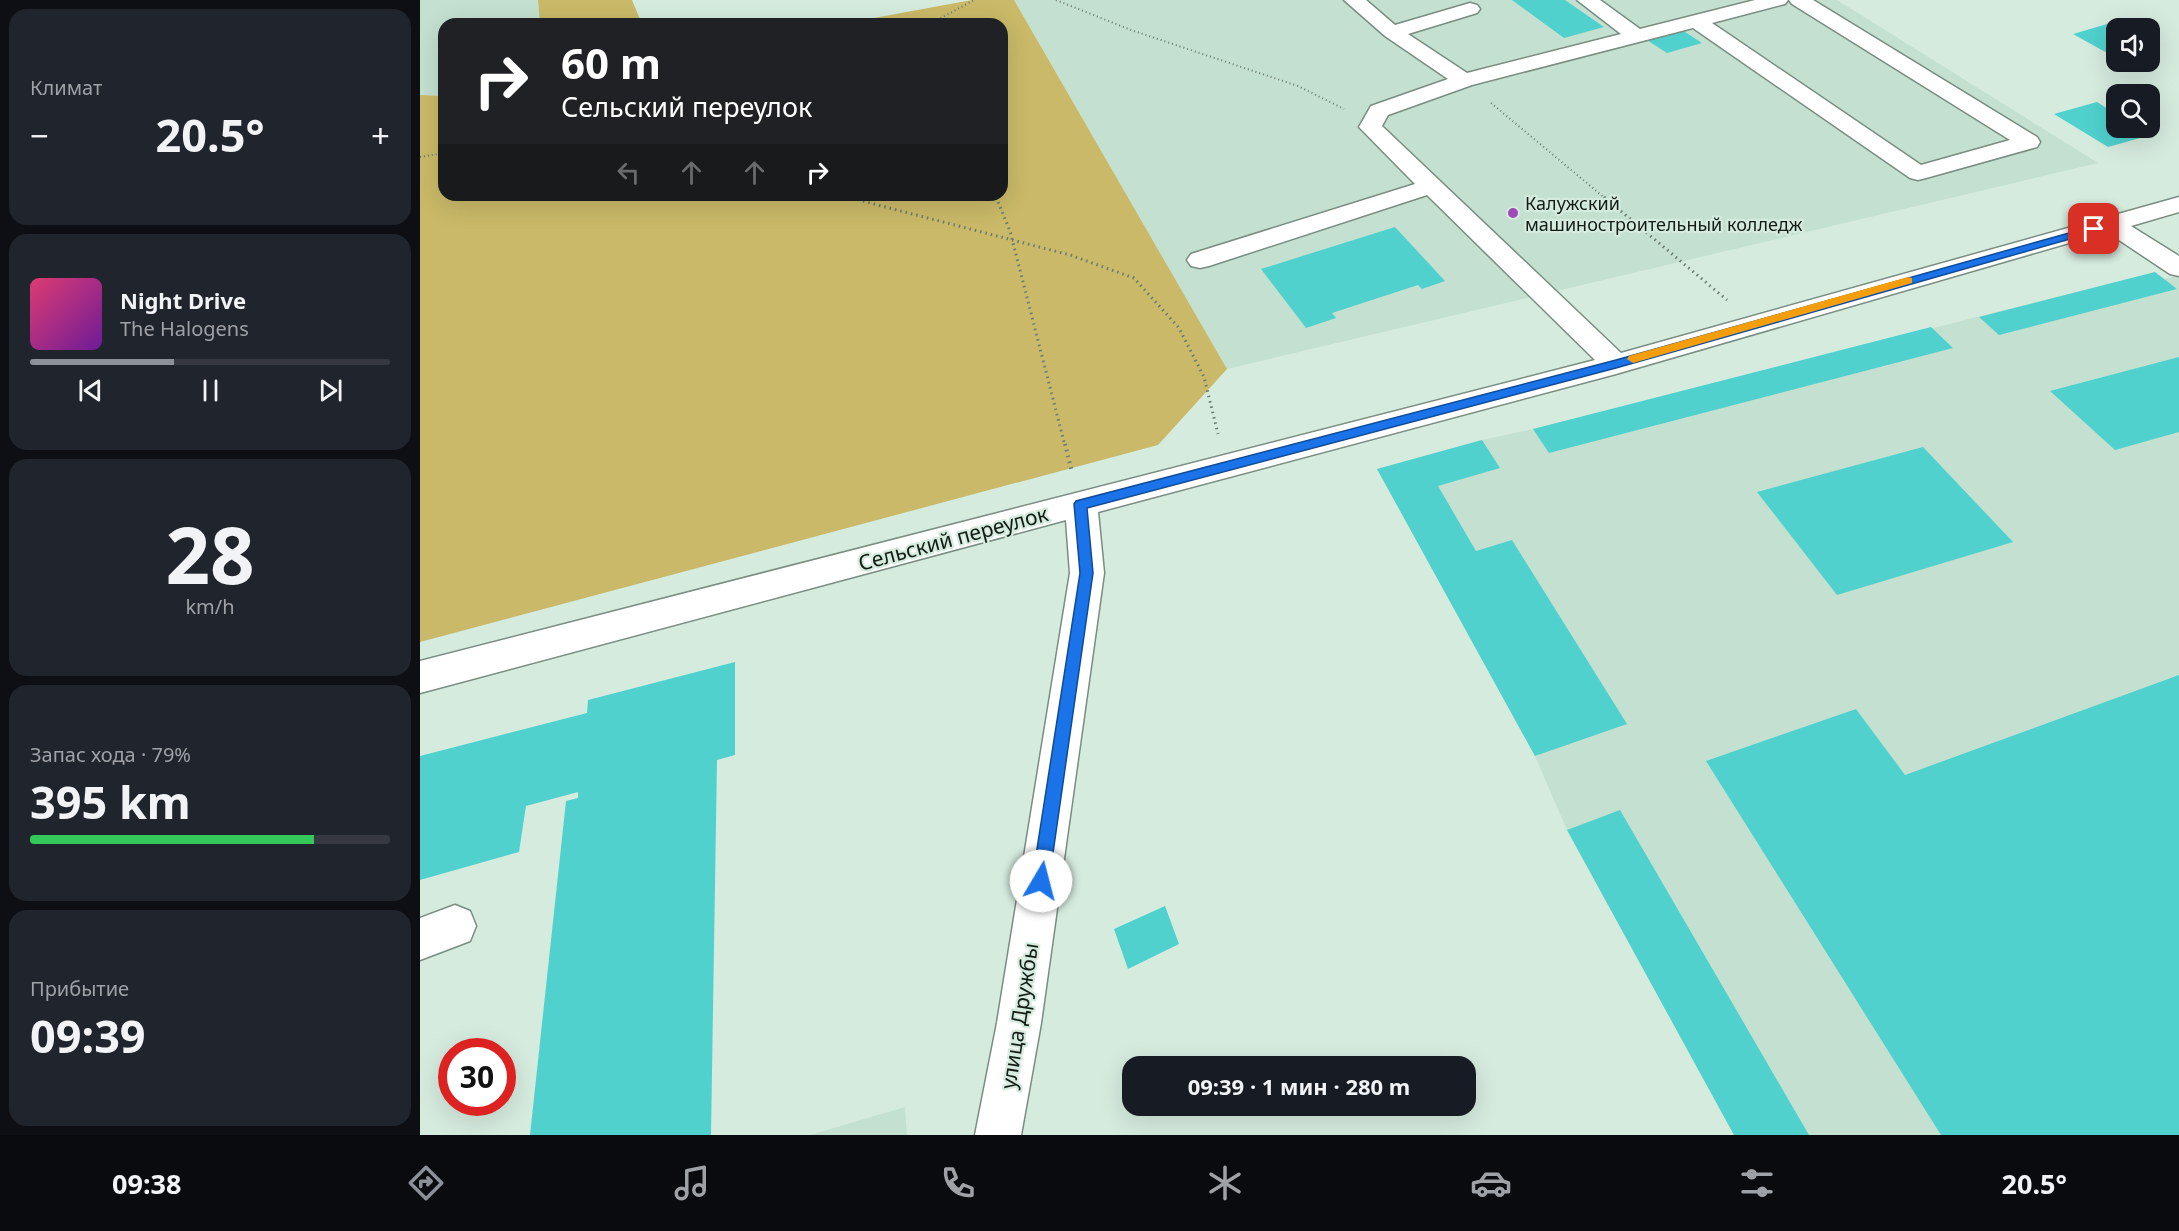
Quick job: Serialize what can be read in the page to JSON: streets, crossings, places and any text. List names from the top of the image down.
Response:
{
  "streets": {
    "street": ["Сельский переулок", "улица Дружбы"]
  },
  "crossings": [
    ["Сельский переулок", "улица Дружбы"]
  ],
  "places": ["Калужский машиностроительный колледж"],
  "page": {
    "tile": [
      "Климат",
      ["28", "km/h"],
      ["Запас хода · 79%", "395 km"],
      ["Прибытие", "09:39"]
    ],
    "turn": ["60 m", "Сельский переулок"],
    "heat": ["−", "20.5°", "+"],
    "song": ["Night Drive", "The Halogens"],
    "limit": "30",
    "trip": "09:39 · 1 мин · 280 m",
    "tabs": ["09:38", "20.5°"]
  }
}
